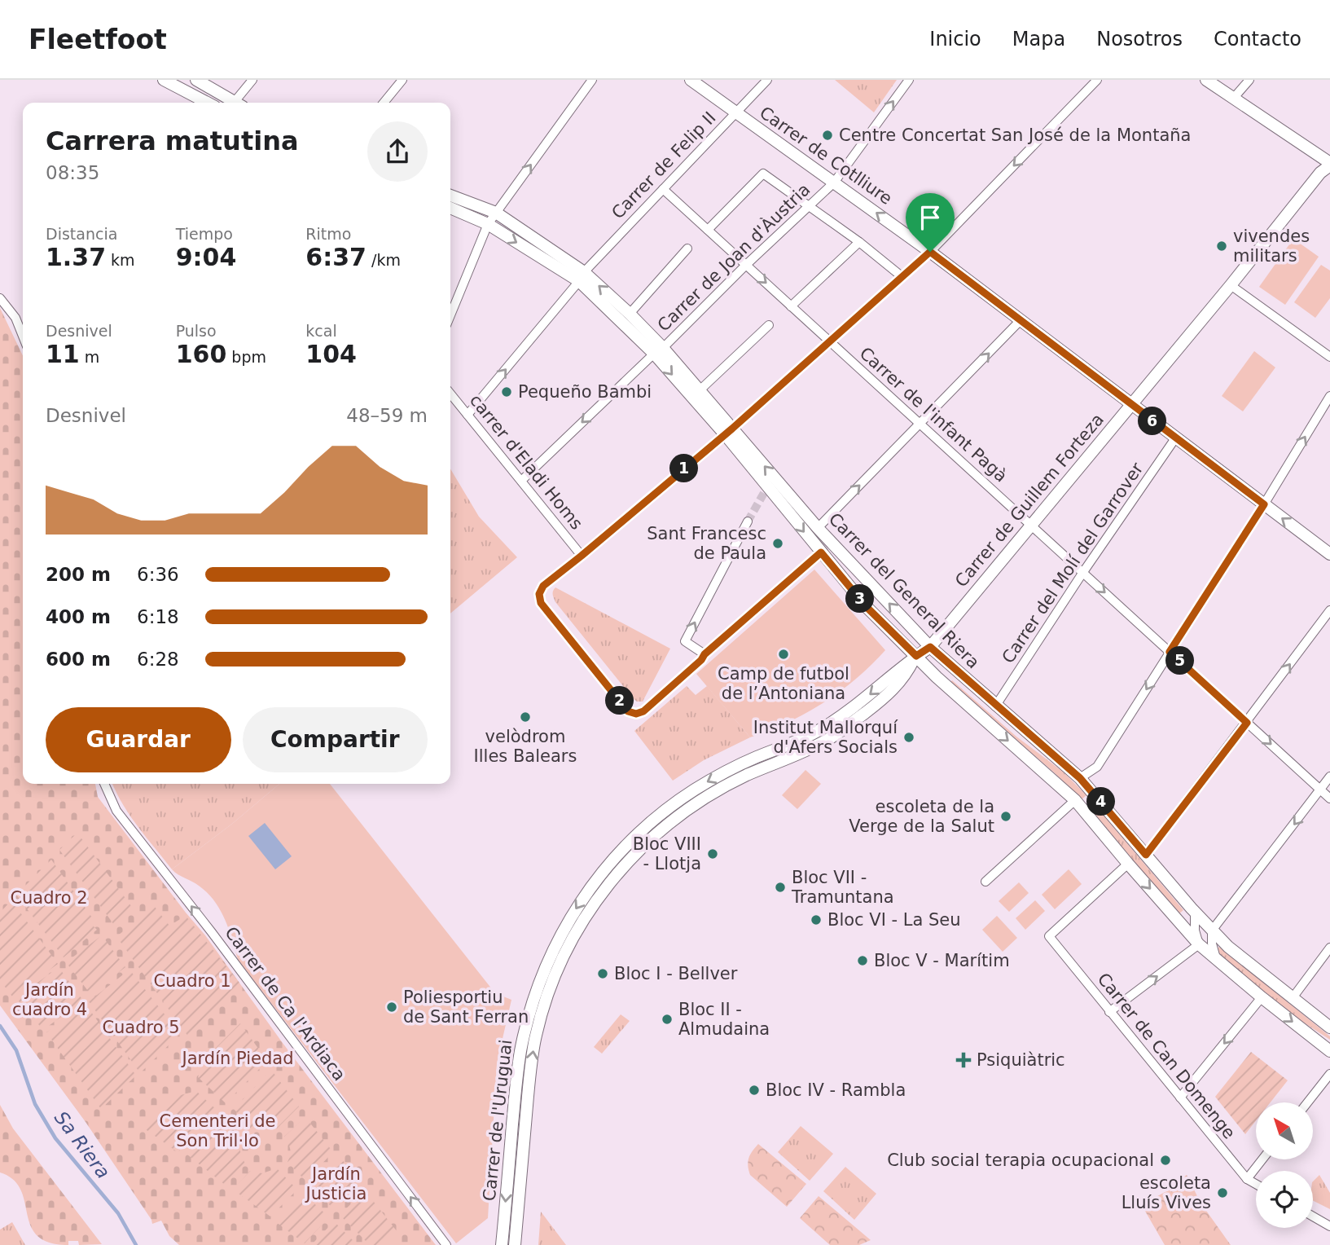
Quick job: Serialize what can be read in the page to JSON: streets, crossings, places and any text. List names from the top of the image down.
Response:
{
  "streets": {
    "street": [
      "Carrer de Cotlliure",
      "Carrer de Felip II",
      "Carrer de Joan d'Àustria",
      "Carrer de l'infant Pagà",
      "carrer d'Eladi Homs",
      "Carrer de Guillem Forteza",
      "Carrer del Molí del Garrover",
      "Carrer del General Riera",
      "Carrer de Ca l'Ardiaca",
      "Carrer de Can Domenge",
      "Carrer de l'Uruguai"
    ]
  },
  "crossings": [
    ["Carrer de Cotlliure", "Carrer de Felip II"],
    ["Carrer de Cotlliure", "Carrer de Joan d'Àustria"],
    ["Carrer de Cotlliure", "Carrer de Guillem Forteza"],
    ["Carrer de Cotlliure", "Carrer del Molí del Garrover"],
    ["Carrer de Felip II", "Carrer de l'infant Pagà"],
    ["Carrer de Felip II", "carrer d'Eladi Homs"],
    ["Carrer de Felip II", "Carrer del General Riera"],
    ["Carrer de Joan d'Àustria", "Carrer de l'infant Pagà"],
    ["Carrer de Joan d'Àustria", "carrer d'Eladi Homs"],
    ["Carrer de Joan d'Àustria", "Carrer del General Riera"],
    ["Carrer de l'infant Pagà", "Carrer de Guillem Forteza"],
    ["Carrer de l'infant Pagà", "Carrer del Molí del Garrover"],
    ["Carrer de Guillem Forteza", "Carrer del General Riera"],
    ["Carrer de Guillem Forteza", "Carrer de l'Uruguai"],
    ["Carrer del Molí del Garrover", "Carrer del General Riera"],
    ["Carrer del General Riera", "Carrer de Can Domenge"],
    ["Carrer del General Riera", "Carrer de l'Uruguai"]
  ],
  "one_way": ["Carrer de Felip II", "Carrer de Ca l'Ardiaca"],
  "water": ["Sa Riera"],
  "parks": [
    "Cuadro 2",
    "Cuadro 1",
    "Jardín cuadro 4",
    "Cuadro 5",
    "Jardín Piedad",
    "Cementeri de Son Tril·lo",
    "Jardín Justicia"
  ],
  "places": {
    "other": [
      "Centre Concertat San José de la Montaña",
      "vivendes militars",
      "Pequeño Bambi",
      "Sant Francesc de Paula",
      "Camp de futbol de l’Antoniana",
      "velòdrom Illes Balears",
      "Institut Mallorquí d'Afers Socials",
      "escoleta de la Verge de la Salut",
      "Bloc VIII - Llotja",
      "Bloc VII - Tramuntana",
      "Bloc VI - La Seu",
      "Bloc V - Marítim",
      "Bloc I - Bellver",
      "Poliesportiu de Sant Ferran",
      "Bloc II - Almudaina",
      "Bloc IV - Rambla",
      "Club social terapia ocupacional",
      "escoleta Lluís Vives"
    ],
    "health": ["Psiquiàtric"]
  },
  "north": "top left",
  "page": {
    "header": "Fleetfoot",
    "nav": [
      "Inicio",
      "Mapa",
      "Nosotros",
      "Contacto"
    ],
    "heading": ["Carrera matutina", "08:35"],
    "stats": [
      ["Distancia", "1.37 km"],
      ["Tiempo", "9:04"],
      ["Ritmo", "6:37 /km"],
      ["Desnivel", "11 m"],
      ["Pulso", "160 bpm"],
      ["kcal", "104"]
    ],
    "chart": ["Desnivel", "48–59 m"],
    "pins": [
      "6",
      "1",
      "3",
      "5",
      "2",
      "4"
    ],
    "list": [
      {
        "name": "200 m",
        "note": "6:36"
      },
      {
        "name": "400 m",
        "note": "6:18"
      },
      {
        "name": "600 m",
        "note": "6:28"
      }
    ],
    "buttons": ["Guardar", "Compartir"]
  }
}
